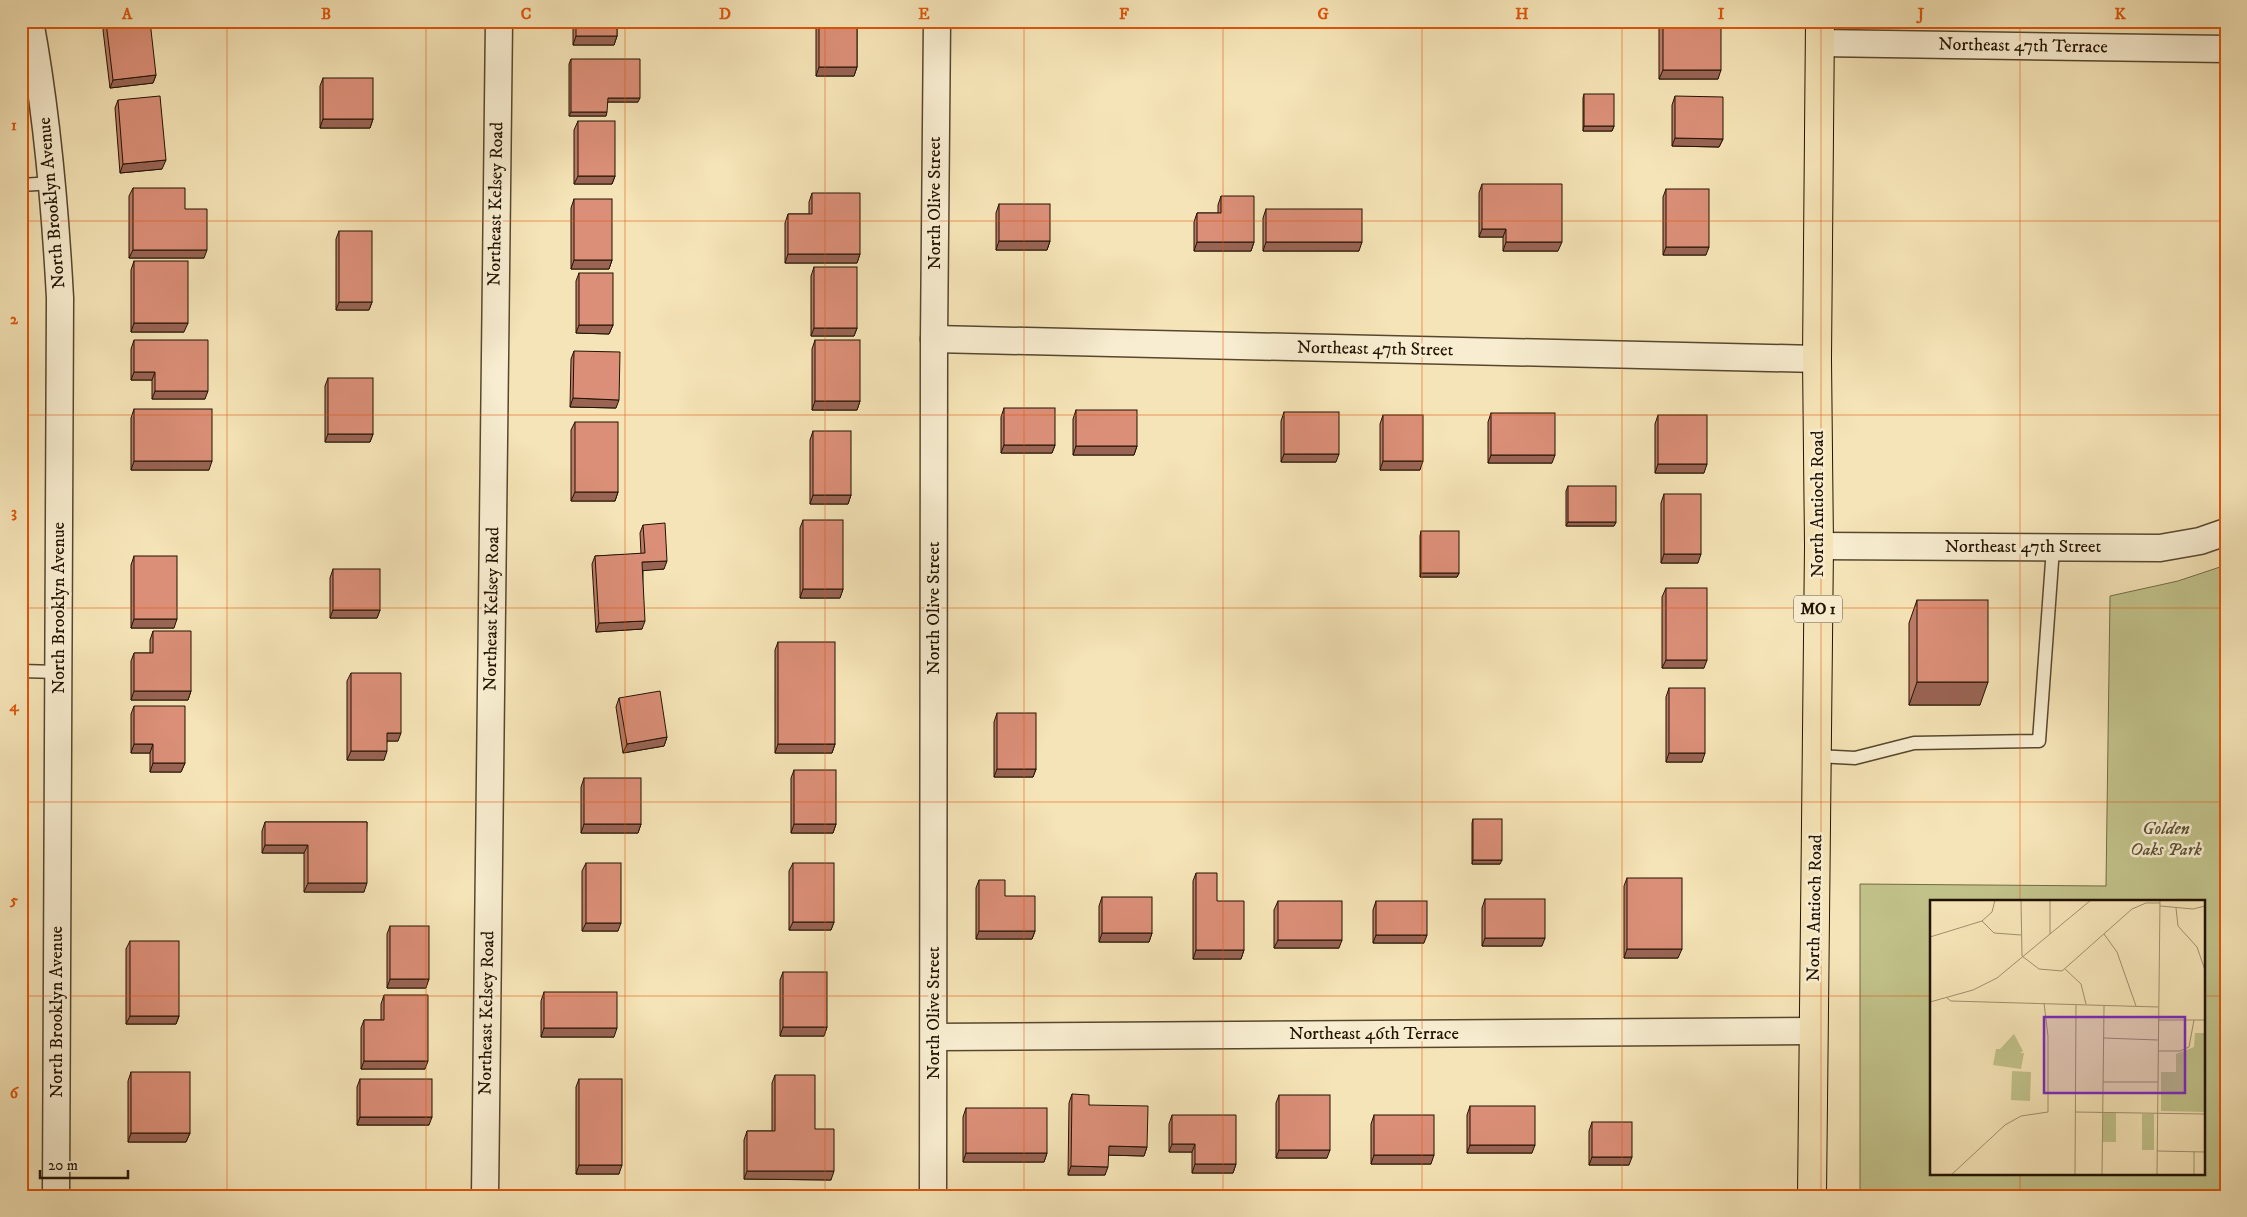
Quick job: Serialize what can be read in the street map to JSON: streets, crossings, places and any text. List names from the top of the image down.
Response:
{
  "streets": {
    "main road": ["North Antioch Road", "MO 1"],
    "street": [
      "Northeast 47th Terrace",
      "North Brooklyn Avenue",
      "North Olive Street",
      "Northeast Kelsey Road",
      "Northeast 47th Street",
      "Northeast 46th Terrace"
    ]
  },
  "crossings": [
    ["Northeast 47th Terrace", "North Antioch Road"],
    ["North Olive Street", "Northeast 47th Street"],
    ["North Olive Street", "Northeast 46th Terrace"],
    ["Northeast 47th Street", "North Antioch Road"],
    ["North Antioch Road", "Northeast 46th Terrace"]
  ],
  "parks": ["Golden Oaks Park"],
  "scale_bar": "20 m",
  "grid": {
    "columns": [
      "A",
      "B",
      "C",
      "D",
      "E",
      "F",
      "G",
      "H",
      "I",
      "J",
      "K"
    ],
    "rows": [
      "1",
      "2",
      "3",
      "4",
      "5",
      "6"
    ]
  }
}
